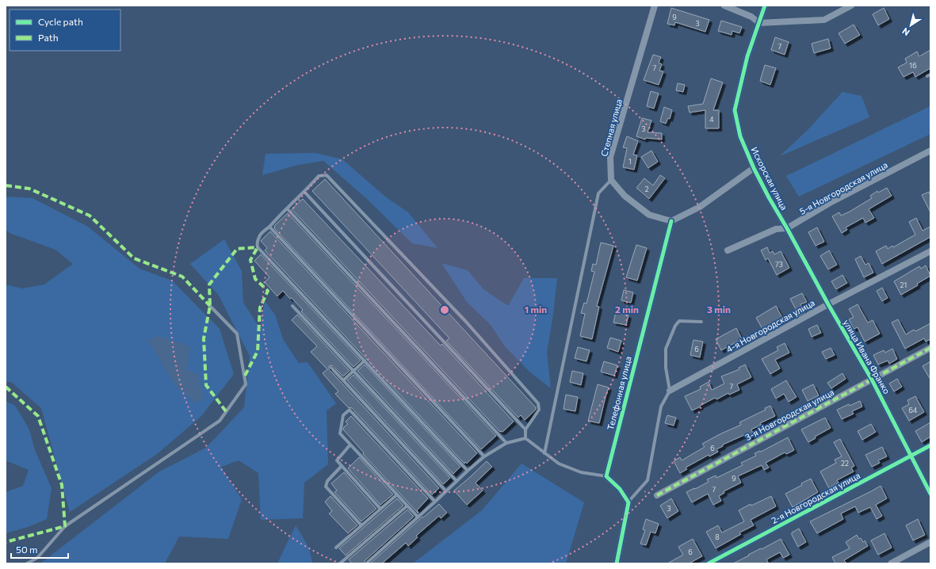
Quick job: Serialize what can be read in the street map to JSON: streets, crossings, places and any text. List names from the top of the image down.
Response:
{
  "streets": {
    "street": [
      "Степная улица",
      "Искорская улица",
      "5-я Новгородская улица",
      "4-я Новгородская улица",
      "улица Ивана Франко",
      "Телефонная улица",
      "3-я Новгородская улица",
      "2-я Новгородская улица"
    ]
  },
  "crossings": [
    ["Искорская улица", "5-я Новгородская улица"],
    ["Искорская улица", "улица Ивана Франко"],
    ["5-я Новгородская улица", "улица Ивана Франко"],
    ["4-я Новгородская улица", "улица Ивана Франко"],
    ["улица Ивана Франко", "3-я Новгородская улица"],
    ["улица Ивана Франко", "2-я Новгородская улица"]
  ],
  "house_numbers": [
    "9",
    "3",
    "7",
    "16",
    "7",
    "4",
    "3",
    "1",
    "2",
    "73",
    "21",
    "6",
    "7",
    "64",
    "6",
    "22",
    "9",
    "7",
    "3",
    "8",
    "6"
  ],
  "legend": ["Cycle path", "Path"],
  "scale_bar": "50 m",
  "north": "bottom left",
  "rings": ["1 min", "2 min", "3 min"]
}
